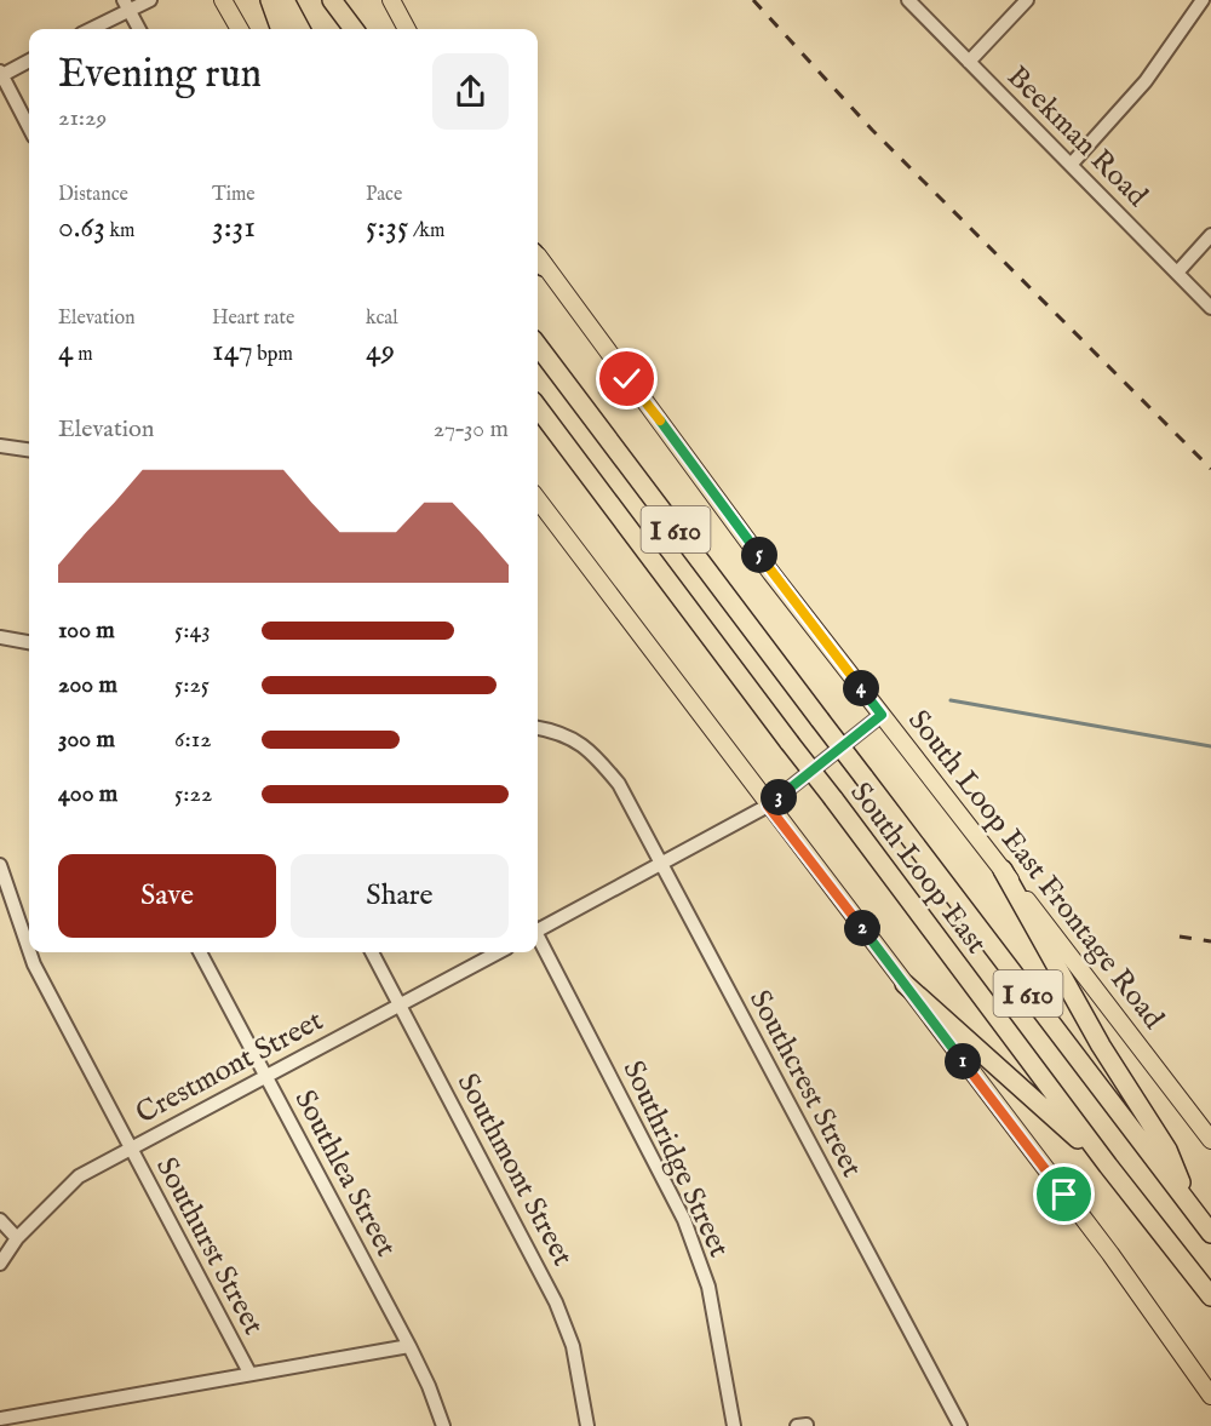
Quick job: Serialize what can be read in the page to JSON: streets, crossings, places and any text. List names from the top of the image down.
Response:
{
  "streets": {
    "highway": ["I 610", "South Loop East"],
    "main road": ["South Loop East Frontage Road"],
    "street": [
      "Beekman Road",
      "Crestmont Street",
      "Southcrest Street",
      "Southridge Street",
      "Southmont Street",
      "Southlea Street",
      "Southurst Street"
    ]
  },
  "crossings": [
    ["Crestmont Street", "Southmont Street"],
    ["Crestmont Street", "Southlea Street"],
    ["Crestmont Street", "Southurst Street"]
  ],
  "page": {
    "heading": ["Evening run", "21:29"],
    "stats": [
      ["Distance", "0.63 km"],
      ["Time", "3:31"],
      ["Pace", "5:35 /km"],
      ["Elevation", "4 m"],
      ["Heart rate", "147 bpm"],
      ["kcal", "49"]
    ],
    "chart": ["Elevation", "27–30 m"],
    "pins": [
      "5",
      "4",
      "3",
      "2",
      "1"
    ],
    "list": [
      {
        "name": "100 m",
        "note": "5:43"
      },
      {
        "name": "200 m",
        "note": "5:25"
      },
      {
        "name": "300 m",
        "note": "6:12"
      },
      {
        "name": "400 m",
        "note": "5:22"
      }
    ],
    "buttons": ["Save", "Share"]
  }
}
